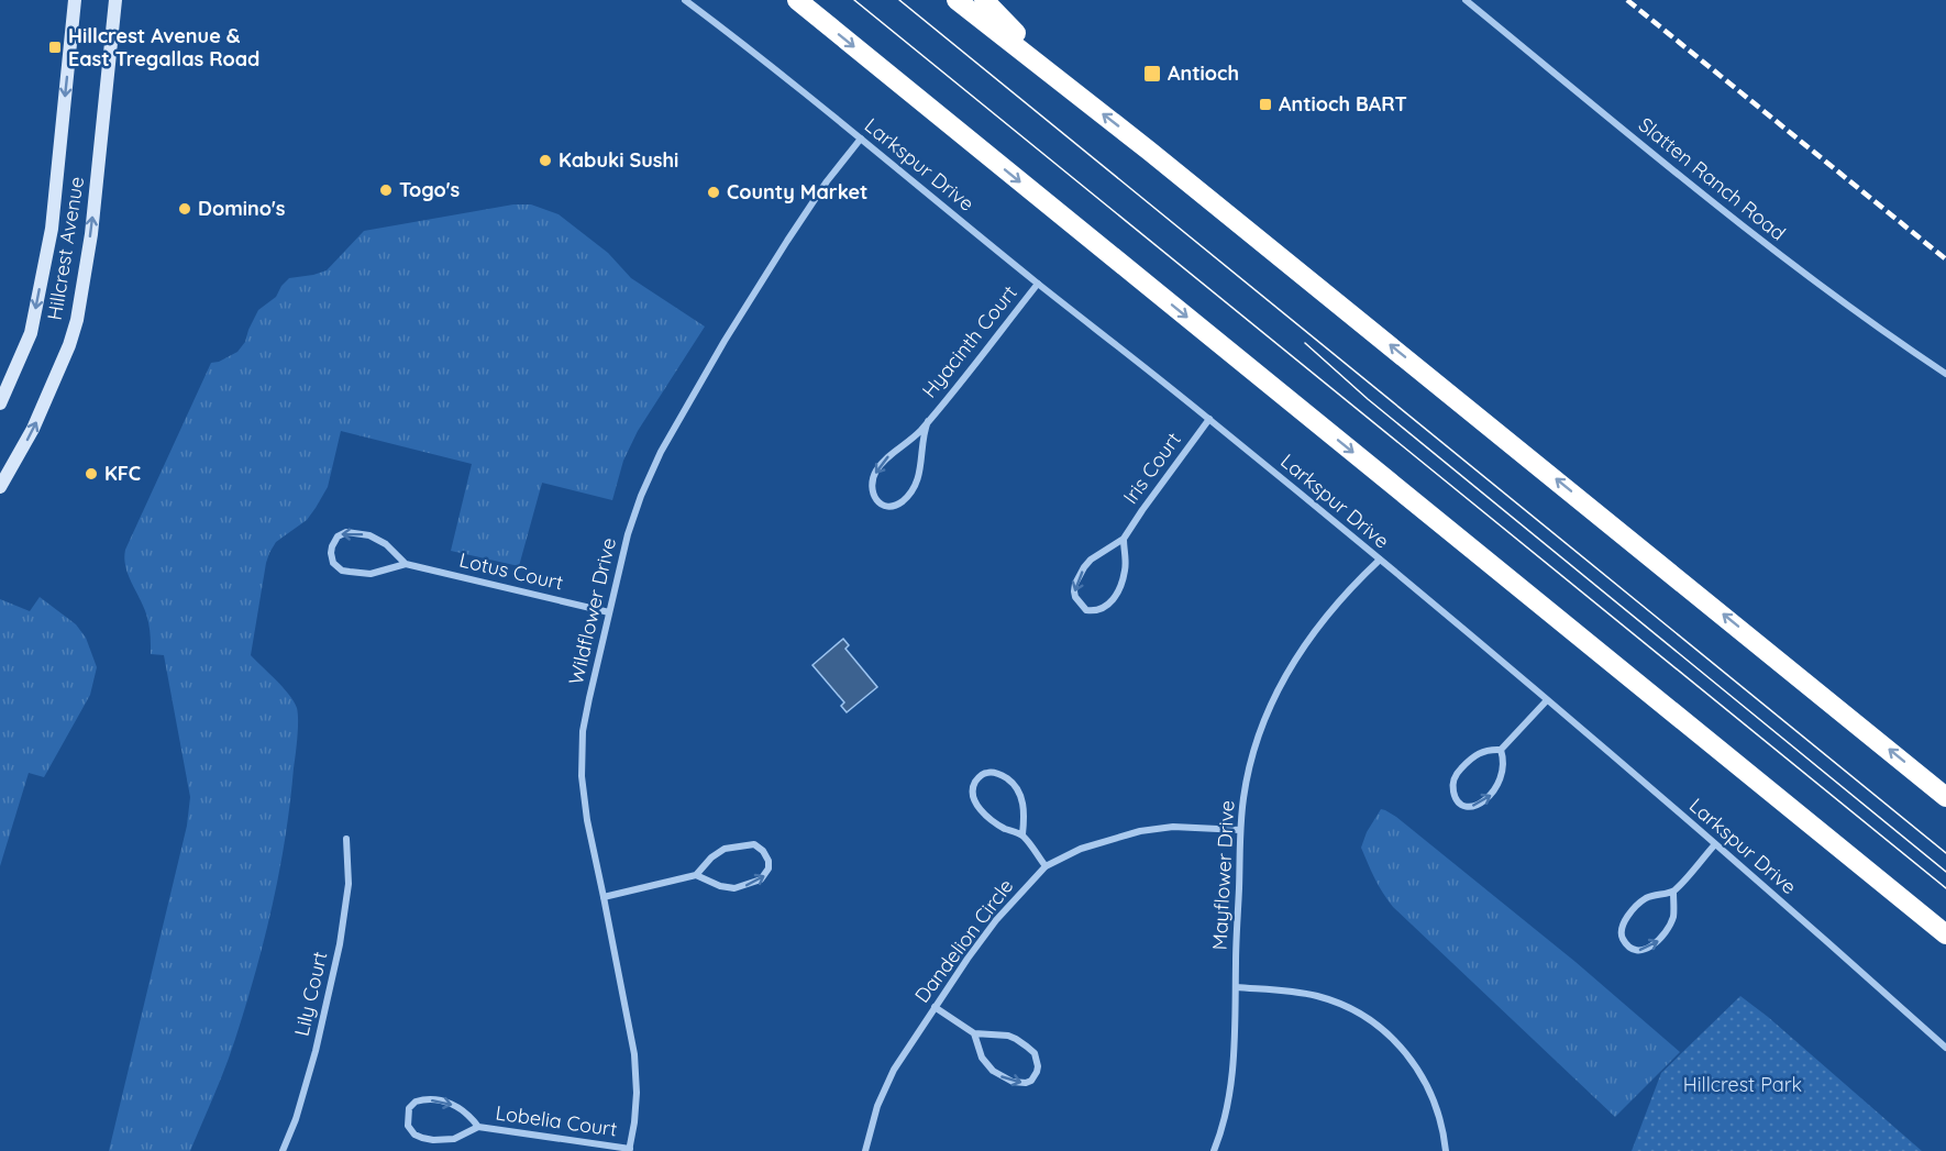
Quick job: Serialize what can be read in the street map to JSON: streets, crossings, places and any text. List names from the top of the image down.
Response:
{
  "streets": {
    "main road": ["Hillcrest Avenue"],
    "street": [
      "Larkspur Drive",
      "Slatten Ranch Road",
      "Hyacinth Court",
      "Iris Court",
      "Lotus Court",
      "Wildflower Drive",
      "Mayflower Drive",
      "Dandelion Circle",
      "Lily Court",
      "Lobelia Court"
    ]
  },
  "crossings": [
    ["Larkspur Drive", "Hyacinth Court"],
    ["Larkspur Drive", "Iris Court"],
    ["Larkspur Drive", "Wildflower Drive"],
    ["Larkspur Drive", "Mayflower Drive"],
    ["Lotus Court", "Wildflower Drive"],
    ["Wildflower Drive", "Lobelia Court"],
    ["Mayflower Drive", "Dandelion Circle"]
  ],
  "parks": ["Hillcrest Park"],
  "places": {
    "transit": ["Hillcrest Avenue & East Tregallas Road", "Antioch", "Antioch BART"],
    "other": [
      "Kabuki Sushi",
      "Togo's",
      "County Market",
      "Domino's",
      "KFC"
    ]
  }
}
